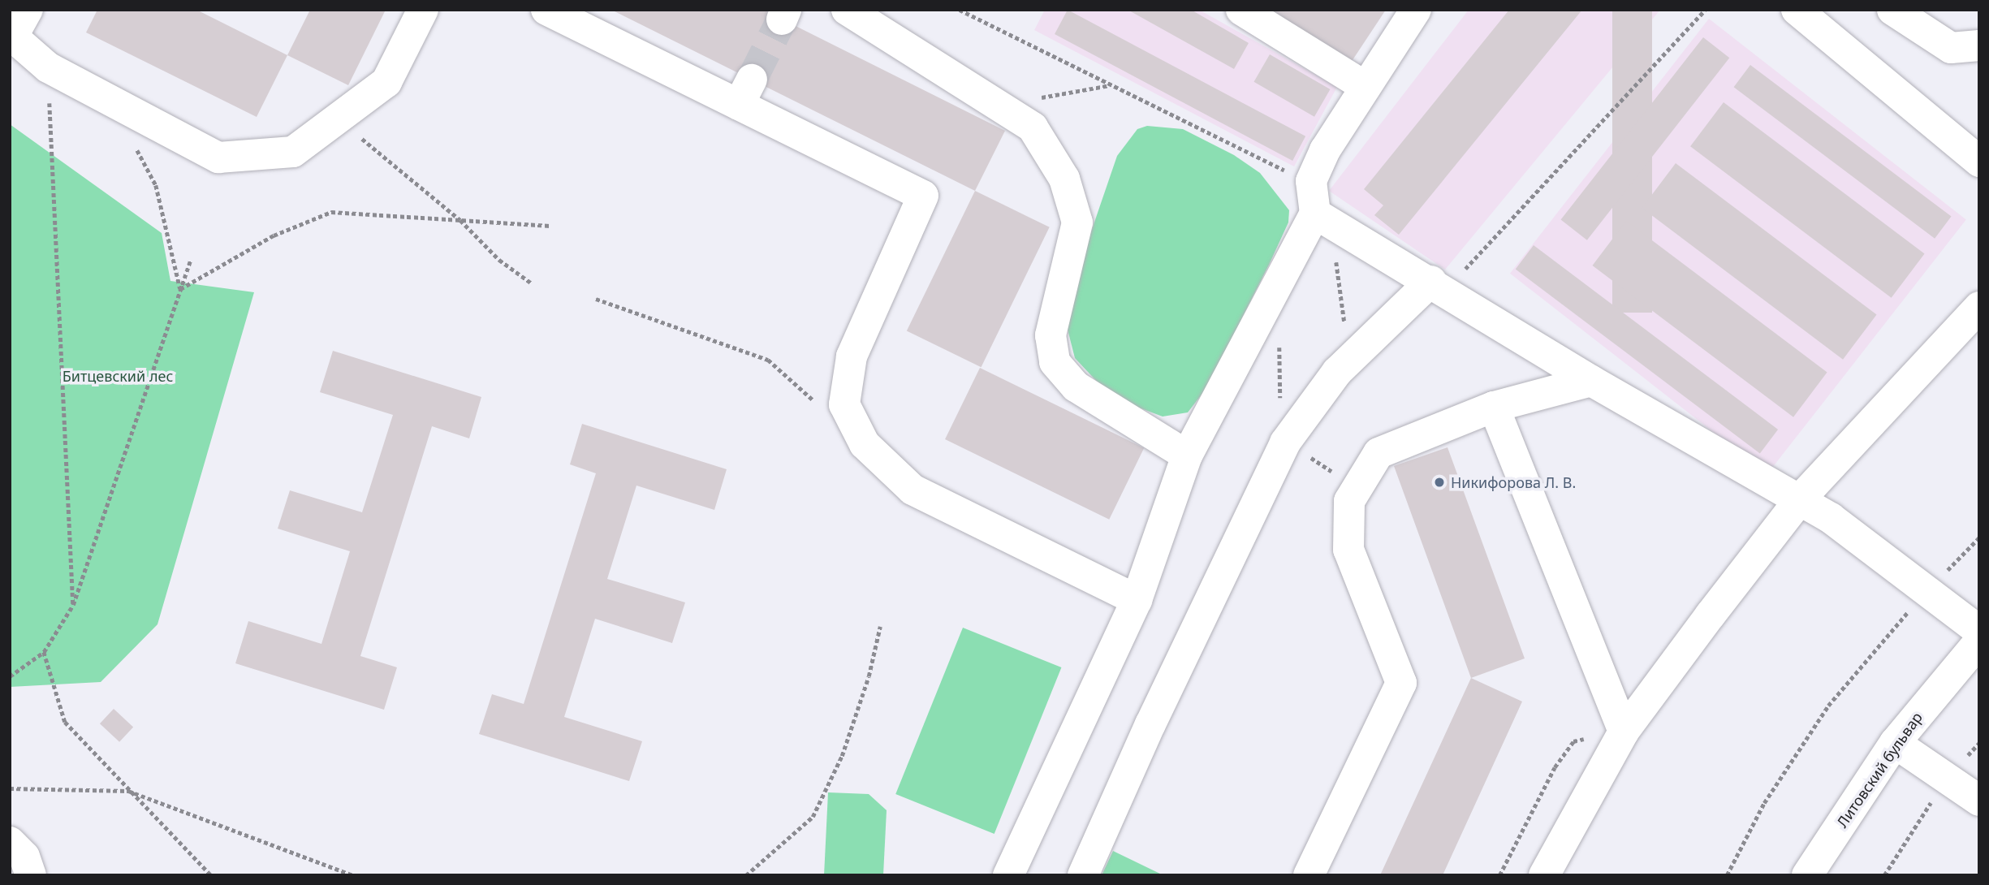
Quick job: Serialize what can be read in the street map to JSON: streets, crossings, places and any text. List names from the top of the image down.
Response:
{
  "streets": {
    "main road": ["Литовский бульвар"]
  },
  "parks": ["Битцевский лес"],
  "places": ["Никифорова Л. В."]
}
